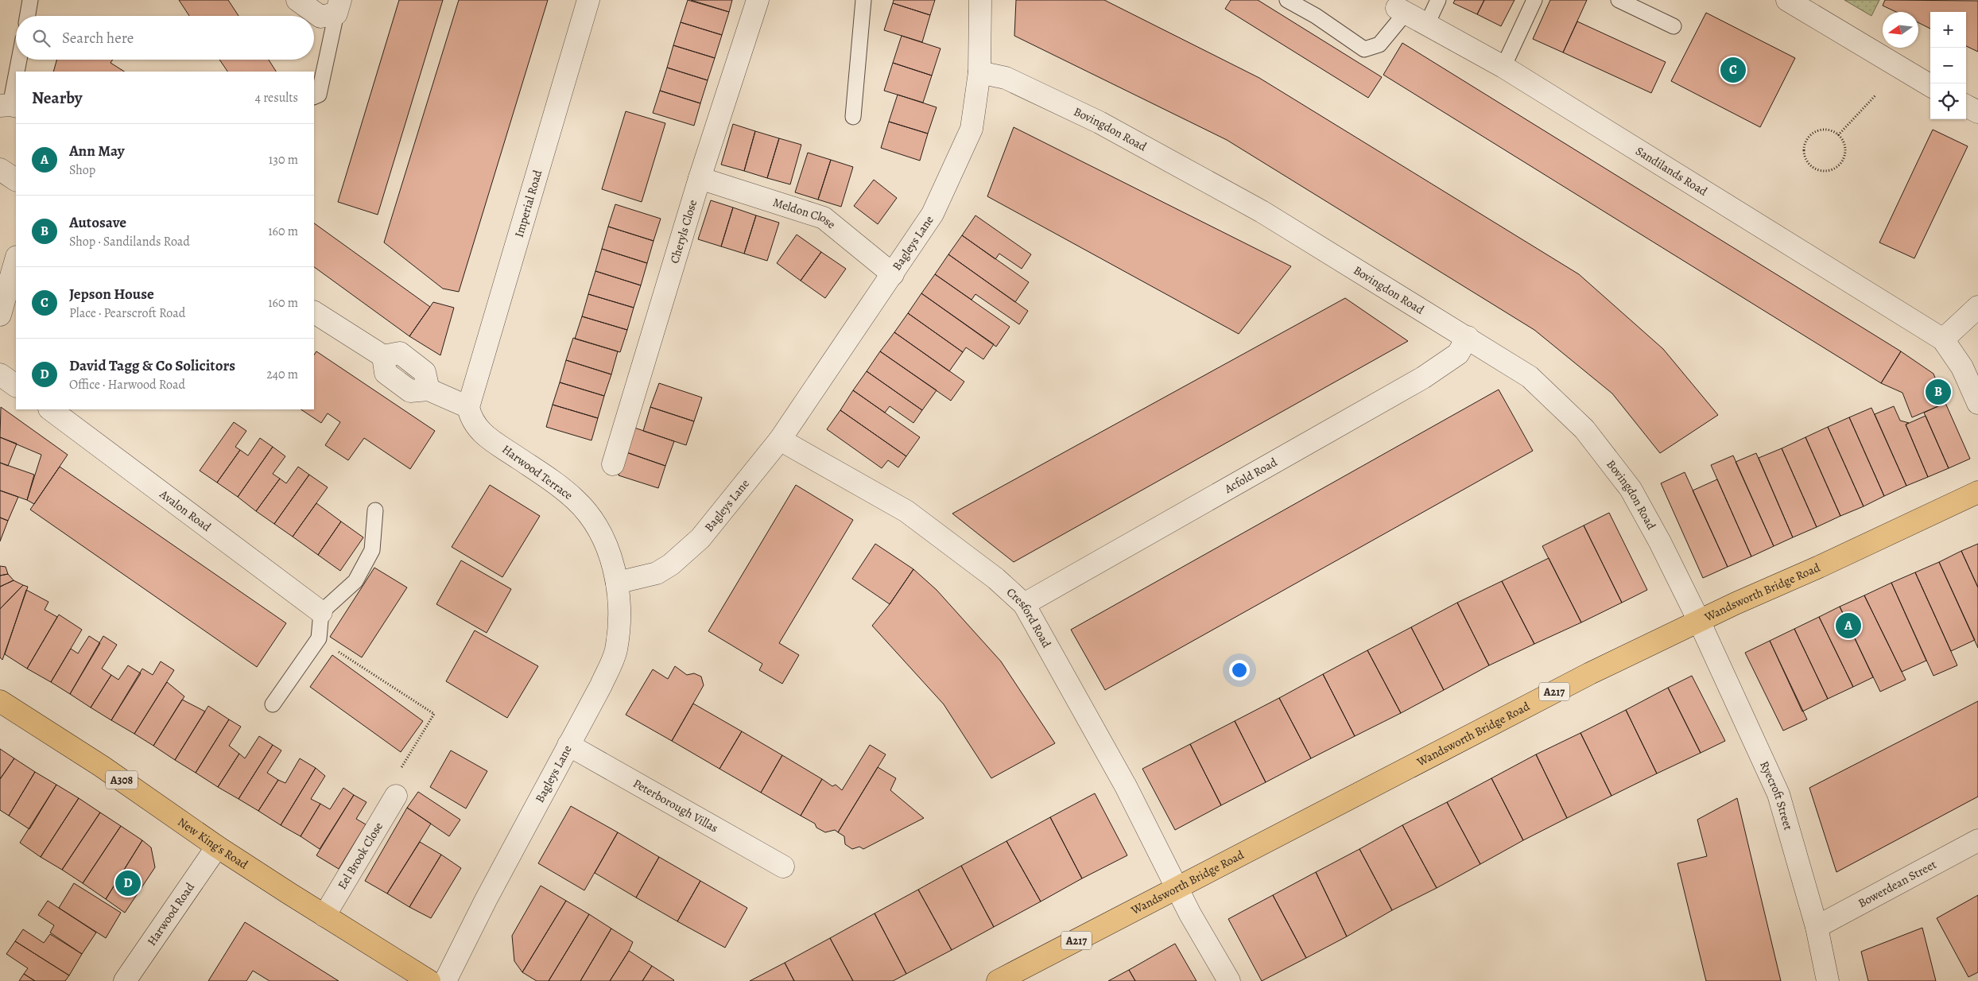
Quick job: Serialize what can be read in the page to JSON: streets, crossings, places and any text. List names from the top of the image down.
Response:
{
  "streets": {
    "main road": [
      "Wandsworth Bridge Road",
      "A217",
      "A308",
      "New King's Road"
    ],
    "street": [
      "Bovingdon Road",
      "Sandilands Road",
      "Imperial Road",
      "Meldon Close",
      "Cheryls Close",
      "Bagleys Lane",
      "Harwood Terrace",
      "Acfold Road",
      "Avalon Road",
      "Cresford Road",
      "Ryecroft Street",
      "Peterborough Villas",
      "Eel Brook Close",
      "Bowerdean Street",
      "Harwood Road"
    ]
  },
  "crossings": [
    ["Bovingdon Road", "Bagleys Lane"],
    ["Bovingdon Road", "Acfold Road"],
    ["Bovingdon Road", "Wandsworth Bridge Road"],
    ["Bovingdon Road", "Ryecroft Street"],
    ["Imperial Road", "Harwood Terrace"],
    ["Meldon Close", "Cheryls Close"],
    ["Meldon Close", "Bagleys Lane"],
    ["Bagleys Lane", "Harwood Terrace"],
    ["Bagleys Lane", "Cresford Road"],
    ["Bagleys Lane", "Peterborough Villas"],
    ["Acfold Road", "Cresford Road"],
    ["Wandsworth Bridge Road", "Cresford Road"],
    ["Wandsworth Bridge Road", "Ryecroft Street"],
    ["Ryecroft Street", "Bowerdean Street"],
    ["New King's Road", "Eel Brook Close"],
    ["New King's Road", "Harwood Road"]
  ],
  "north": "left",
  "page": {
    "map_buttons": ["+", "−"],
    "search": "Search here",
    "pins": [
      "C",
      "B",
      "A",
      "D"
    ],
    "heading": ["Nearby", "4 results"],
    "list": [
      {
        "mark": "A",
        "name": "Ann May",
        "note": "Shop",
        "value": "130 m"
      },
      {
        "mark": "B",
        "name": "Autosave",
        "note": "Shop · Sandilands Road",
        "value": "160 m"
      },
      {
        "mark": "C",
        "name": "Jepson House",
        "note": "Place · Pearscroft Road",
        "value": "160 m"
      },
      {
        "mark": "D",
        "name": "David Tagg & Co Solicitors",
        "note": "Office · Harwood Road",
        "value": "240 m"
      }
    ]
  }
}
